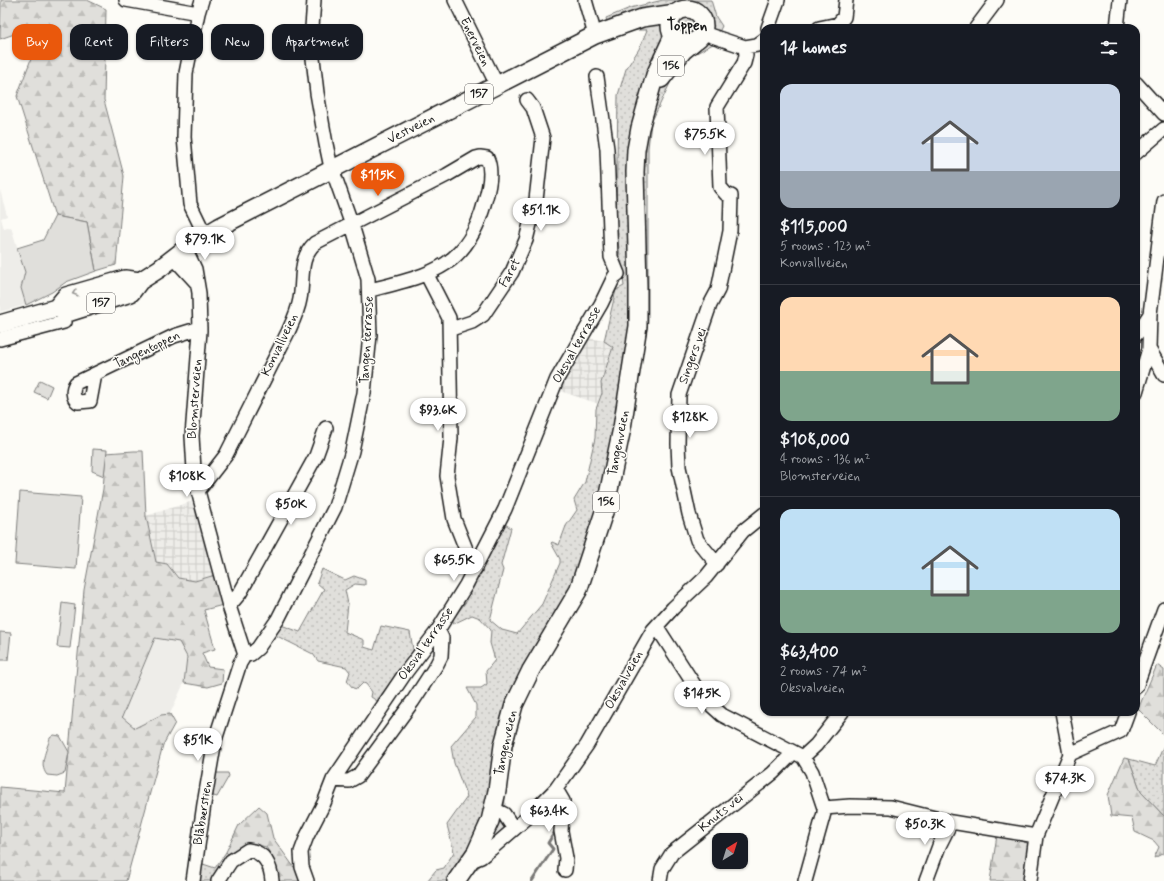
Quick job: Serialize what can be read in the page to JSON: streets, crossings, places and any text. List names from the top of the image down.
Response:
{
  "streets": {
    "main road": [
      "156",
      "157",
      "Vestveien",
      "Tangenveien"
    ],
    "street": [
      "Enerveien",
      "Faret",
      "Tangen terrasse",
      "Konvallveien",
      "Oksval terrasse",
      "Tangentoppen",
      "Singers vei",
      "Blomsterveien",
      "Oksvalveien",
      "Blåbærstien",
      "Knuts vei"
    ]
  },
  "crossings": [
    ["Enerveien", "Vestveien"],
    ["156", "Vestveien"],
    ["156", "Tangenveien"],
    ["Vestveien", "Tangen terrasse"],
    ["Vestveien", "Blomsterveien"],
    ["Vestveien", "Tangenveien"],
    ["Tangen terrasse", "Konvallveien"],
    ["Tangen terrasse", "Blomsterveien"],
    ["Tangen terrasse", "Blåbærstien"],
    ["Konvallveien", "Blomsterveien"],
    ["Tangentoppen", "Blomsterveien"],
    ["Singers vei", "Oksvalveien"],
    ["Blomsterveien", "Blåbærstien"],
    ["Tangenveien", "Oksvalveien"]
  ],
  "districts": ["Toppen"],
  "north": "top right",
  "page": {
    "chip": [
      "Buy",
      "Rent",
      "Filters",
      "New",
      "Apartment"
    ],
    "heading": "14 homes",
    "list": [
      {
        "name": "$115,000",
        "note": "5 rooms · 123 m² · Konvallveien"
      },
      {
        "name": "$108,000",
        "note": "4 rooms · 136 m² · Blomsterveien"
      },
      {
        "name": "$63,400",
        "note": "2 rooms · 74 m² · Oksvalveien"
      }
    ],
    "price": [
      "$75.5K",
      "$115K",
      "$51.1K",
      "$79.1K",
      "$93.6K",
      "$128K",
      "$108K",
      "$50K",
      "$65.5K",
      "$145K",
      "$51K",
      "$74.3K",
      "$63.4K",
      "$50.3K"
    ]
  }
}
